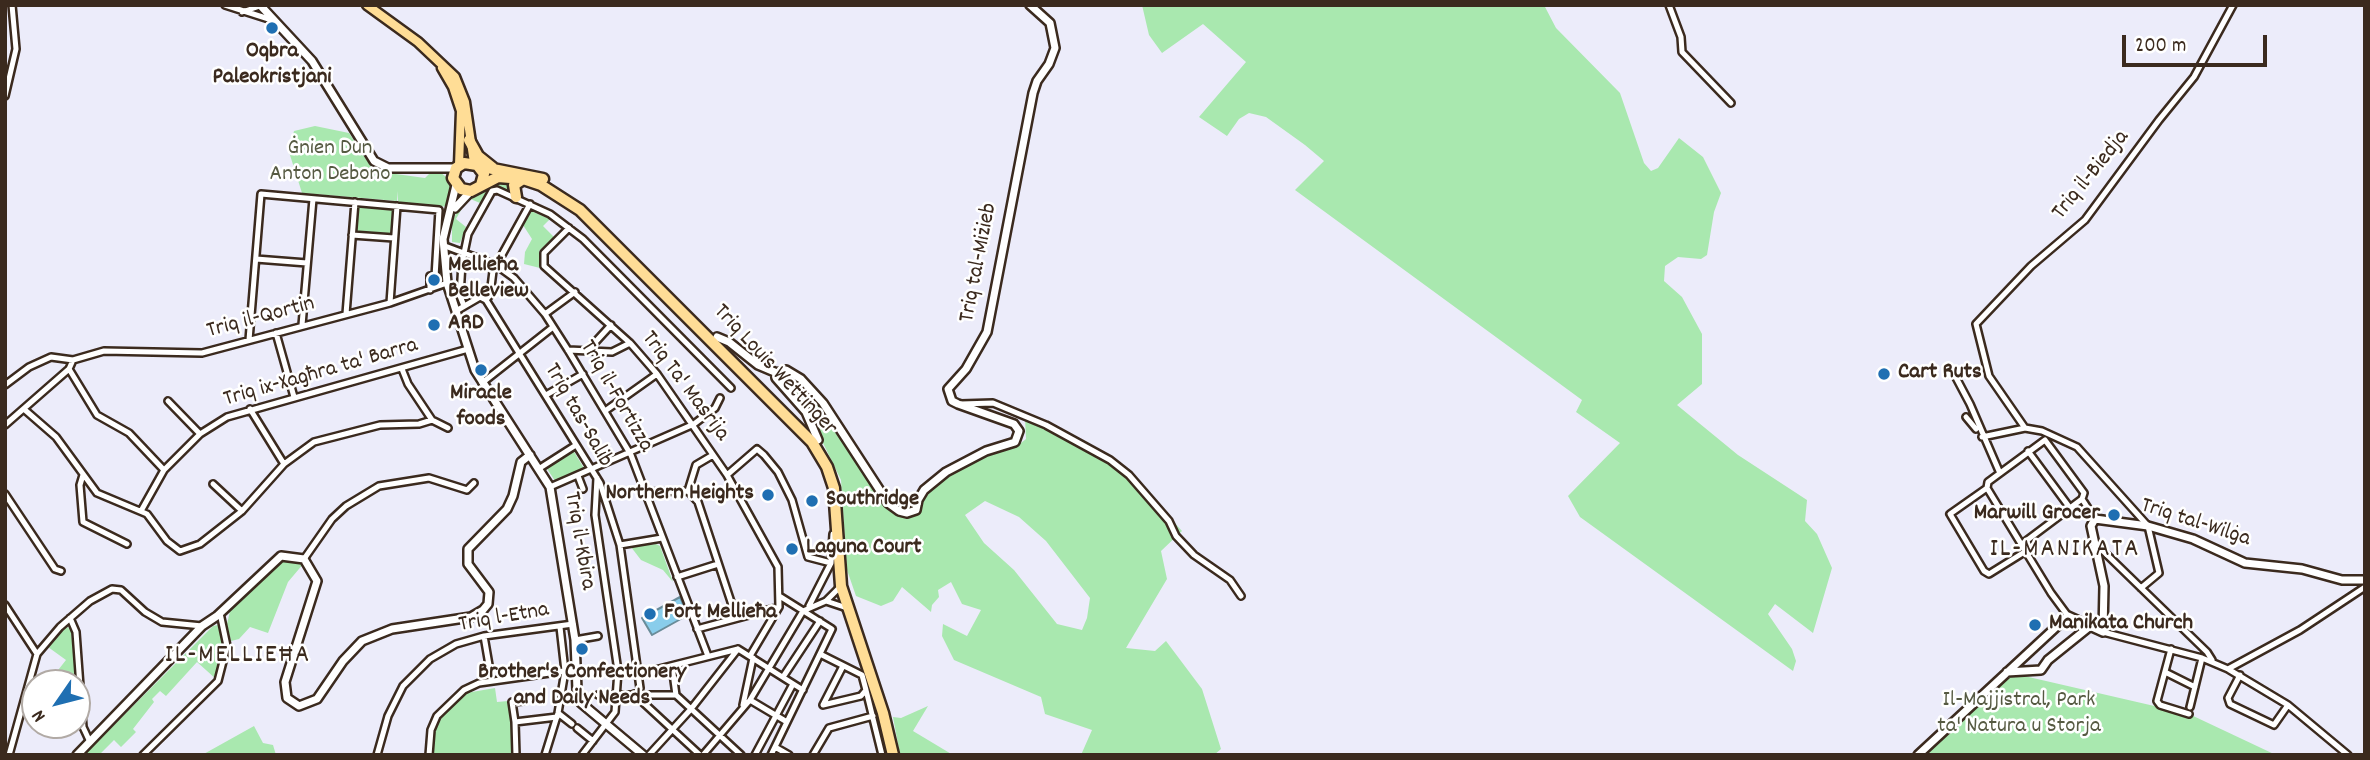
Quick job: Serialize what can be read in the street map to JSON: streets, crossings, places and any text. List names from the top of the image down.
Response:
{
  "streets": {
    "highway": ["Triq Louis Wettinger"],
    "street": [
      "Triq il-Biedja",
      "Triq tal-Miżieb",
      "Triq il-Qortin",
      "Triq ix-Xagħra ta' Barra",
      "Triq Ta' Masrija",
      "Triq il-Fortizza",
      "Triq tas-Salib",
      "Triq tal-Wilġa",
      "Triq il-Kbira",
      "Triq l-Etna"
    ]
  },
  "crossings": [
    ["Triq il-Qortin", "Triq il-Kbira"],
    ["Triq Louis Wettinger", "Triq il-Kbira"],
    ["Triq ix-Xagħra ta' Barra", "Triq il-Kbira"],
    ["Triq il-Fortizza", "Triq il-Kbira"],
    ["Triq tas-Salib", "Triq il-Kbira"],
    ["Triq il-Kbira", "Triq l-Etna"]
  ],
  "districts": ["IL-MANIKATA", "IL-MELLIEĦA"],
  "parks": ["Ġnien Dun Anton Debono", "Il-Majjistral, Park ta' Natura u Storja"],
  "places": [
    "Oqbra Paleokristjani",
    "Mellieħa Belleview",
    "ARD",
    "Miracle foods",
    "Cart Ruts",
    "Northern Heights",
    "Southridge",
    "Marwill Grocer",
    "Laguna Court",
    "Fort Mellieħa",
    "Manikata Church",
    "Brother's Confectionery and Daily Needs"
  ],
  "scale_bar": "200 m",
  "north": "bottom left"
}
